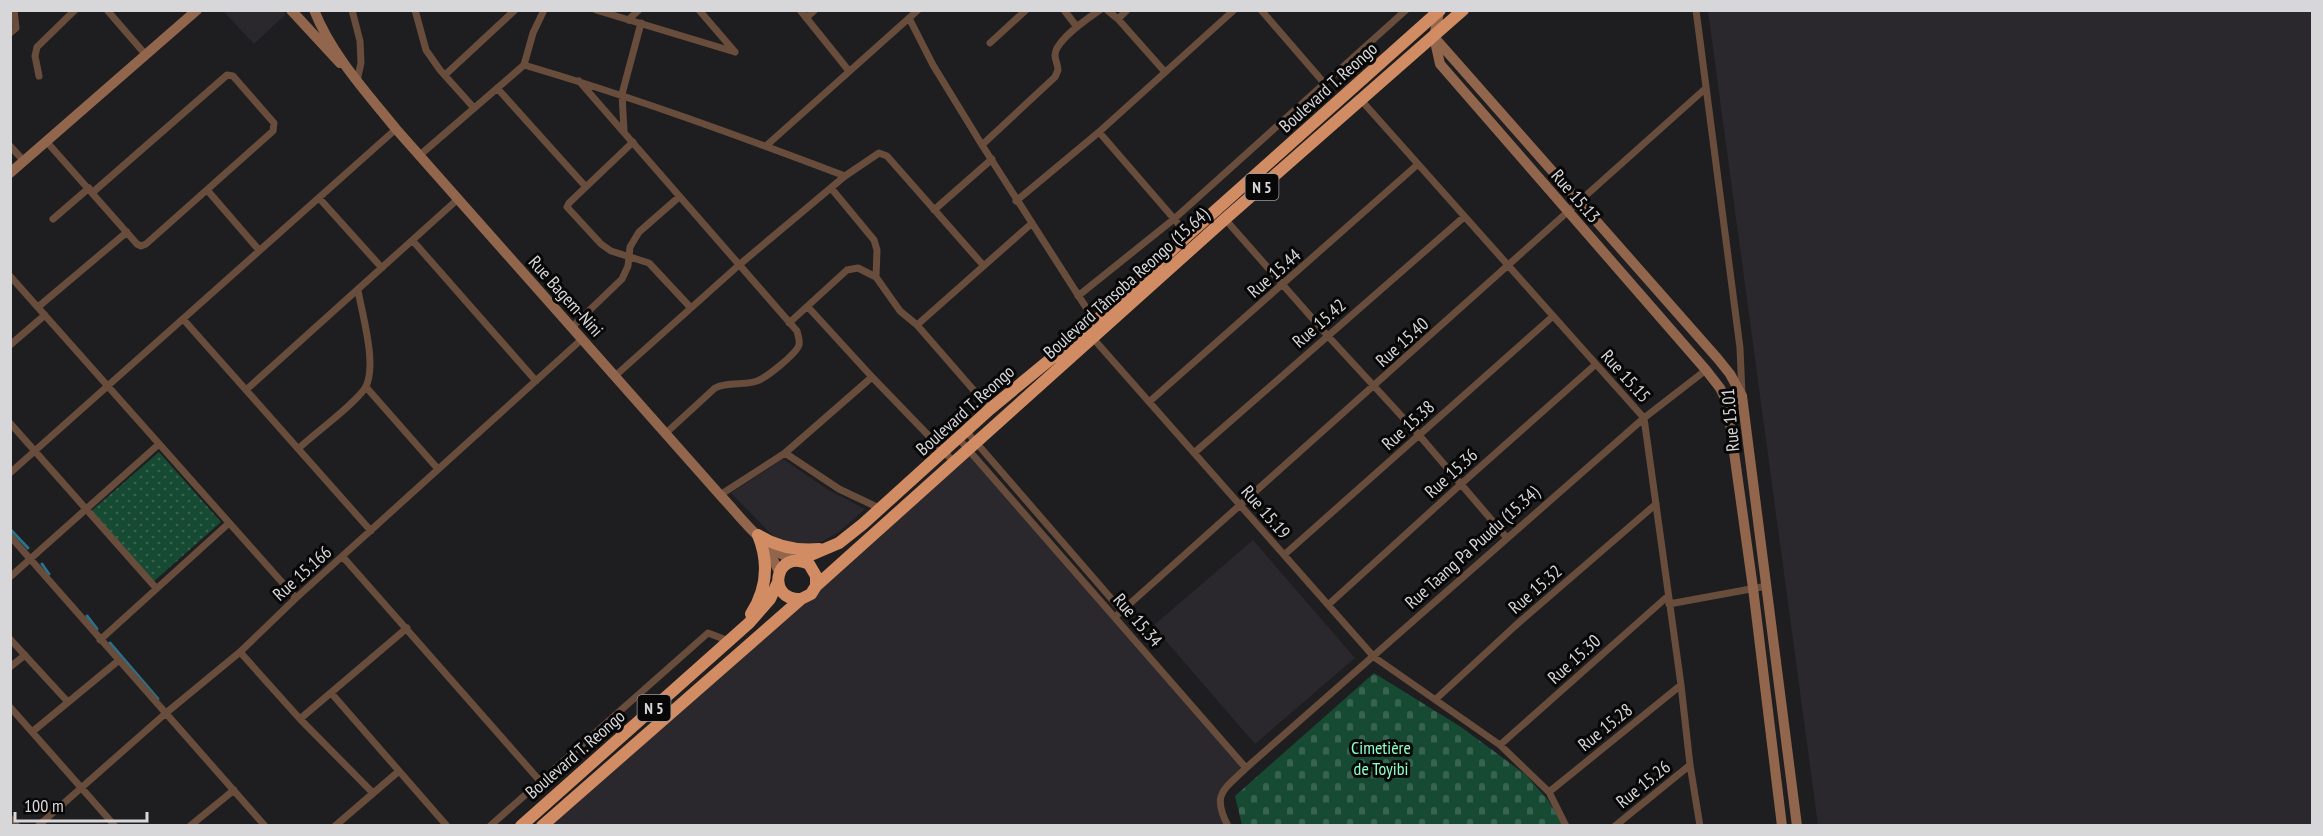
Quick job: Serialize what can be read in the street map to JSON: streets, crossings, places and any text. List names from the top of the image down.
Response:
{
  "streets": {
    "highway": ["Boulevard T. Reongo", "N 5", "Boulevard Tânsoba Reongo (15.64)"],
    "main road": ["Rue 15.13", "Rue Bagem-Nini", "Rue 15.01"],
    "street": [
      "Rue 15.44",
      "Rue 15.42",
      "Rue 15.40",
      "Rue 15.15",
      "Rue 15.38",
      "Rue 15.36",
      "Rue 15.19",
      "Rue Taang Pa Puudu (15.34)",
      "Rue 15.166",
      "Rue 15.32",
      "Rue 15.34",
      "Rue 15.30",
      "Rue 15.28",
      "Rue 15.26"
    ]
  },
  "crossings": [
    ["Boulevard T. Reongo", "N 5"],
    ["Boulevard T. Reongo", "Rue 15.13"],
    ["Boulevard T. Reongo", "Boulevard Tânsoba Reongo (15.64)"],
    ["Boulevard T. Reongo", "Rue 15.19"],
    ["Boulevard T. Reongo", "Rue 15.34"],
    ["N 5", "Boulevard Tânsoba Reongo (15.64)"],
    ["Rue 15.13", "Boulevard Tânsoba Reongo (15.64)"],
    ["Rue 15.13", "Rue 15.40"],
    ["Rue 15.13", "Rue 15.01"],
    ["Rue 15.13", "Rue Taang Pa Puudu (15.34)"],
    ["Rue 15.44", "Rue 15.15"],
    ["Rue 15.44", "Rue 15.19"],
    ["Boulevard Tânsoba Reongo (15.64)", "Rue 15.15"],
    ["Boulevard Tânsoba Reongo (15.64)", "Rue 15.19"],
    ["Boulevard Tânsoba Reongo (15.64)", "Rue 15.34"],
    ["Rue Bagem-Nini", "Rue 15.166"],
    ["Rue 15.42", "Rue 15.15"],
    ["Rue 15.42", "Rue 15.19"],
    ["Rue 15.40", "Rue 15.15"],
    ["Rue 15.40", "Rue 15.01"],
    ["Rue 15.40", "Rue 15.19"],
    ["Rue 15.40", "Rue 15.34"],
    ["Rue 15.15", "Rue 15.38"],
    ["Rue 15.15", "Rue 15.36"],
    ["Rue 15.15", "Rue Taang Pa Puudu (15.34)"],
    ["Rue 15.15", "Rue 15.32"],
    ["Rue 15.15", "Rue 15.30"],
    ["Rue 15.15", "Rue 15.28"],
    ["Rue 15.15", "Rue 15.26"],
    ["Rue 15.01", "Rue Taang Pa Puudu (15.34)"],
    ["Rue 15.38", "Rue 15.19"],
    ["Rue 15.36", "Rue 15.19"],
    ["Rue 15.19", "Rue Taang Pa Puudu (15.34)"],
    ["Rue 15.19", "Rue 15.32"],
    ["Rue 15.19", "Rue 15.30"],
    ["Rue 15.19", "Rue 15.28"],
    ["Rue Taang Pa Puudu (15.34)", "Rue 15.34"]
  ],
  "parks": ["Cimetière de Toyibi"],
  "scale_bar": "100 m"
}
